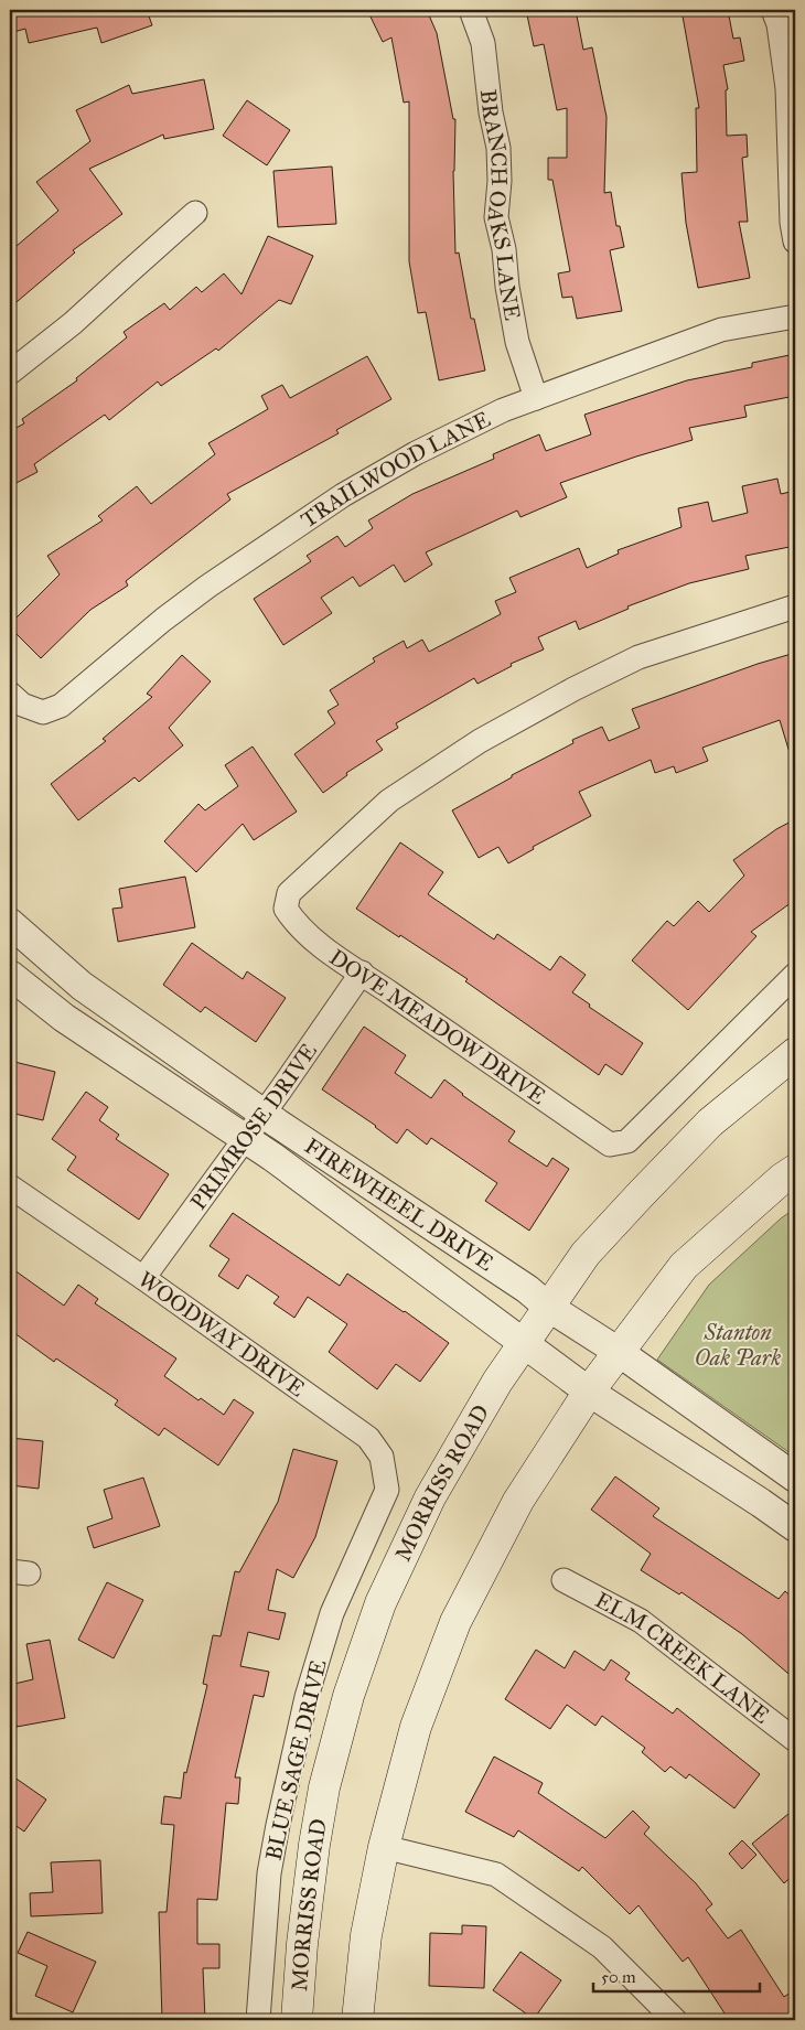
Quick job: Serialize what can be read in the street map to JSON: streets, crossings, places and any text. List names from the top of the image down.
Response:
{
  "streets": {
    "main road": ["MORRISS ROAD"],
    "street": [
      "BRANCH OAKS LANE",
      "TRAILWOOD LANE",
      "DOVE MEADOW DRIVE",
      "PRIMROSE DRIVE",
      "FIREWHEEL DRIVE",
      "WOODWAY DRIVE",
      "ELM CREEK LANE",
      "BLUE SAGE DRIVE"
    ]
  },
  "crossings": [
    ["BRANCH OAKS LANE", "TRAILWOOD LANE"],
    ["DOVE MEADOW DRIVE", "PRIMROSE DRIVE"],
    ["PRIMROSE DRIVE", "FIREWHEEL DRIVE"],
    ["PRIMROSE DRIVE", "WOODWAY DRIVE"],
    ["FIREWHEEL DRIVE", "MORRISS ROAD"],
    ["WOODWAY DRIVE", "BLUE SAGE DRIVE"]
  ],
  "parks": ["Stanton Oak Park"],
  "scale_bar": "50 m"
}
